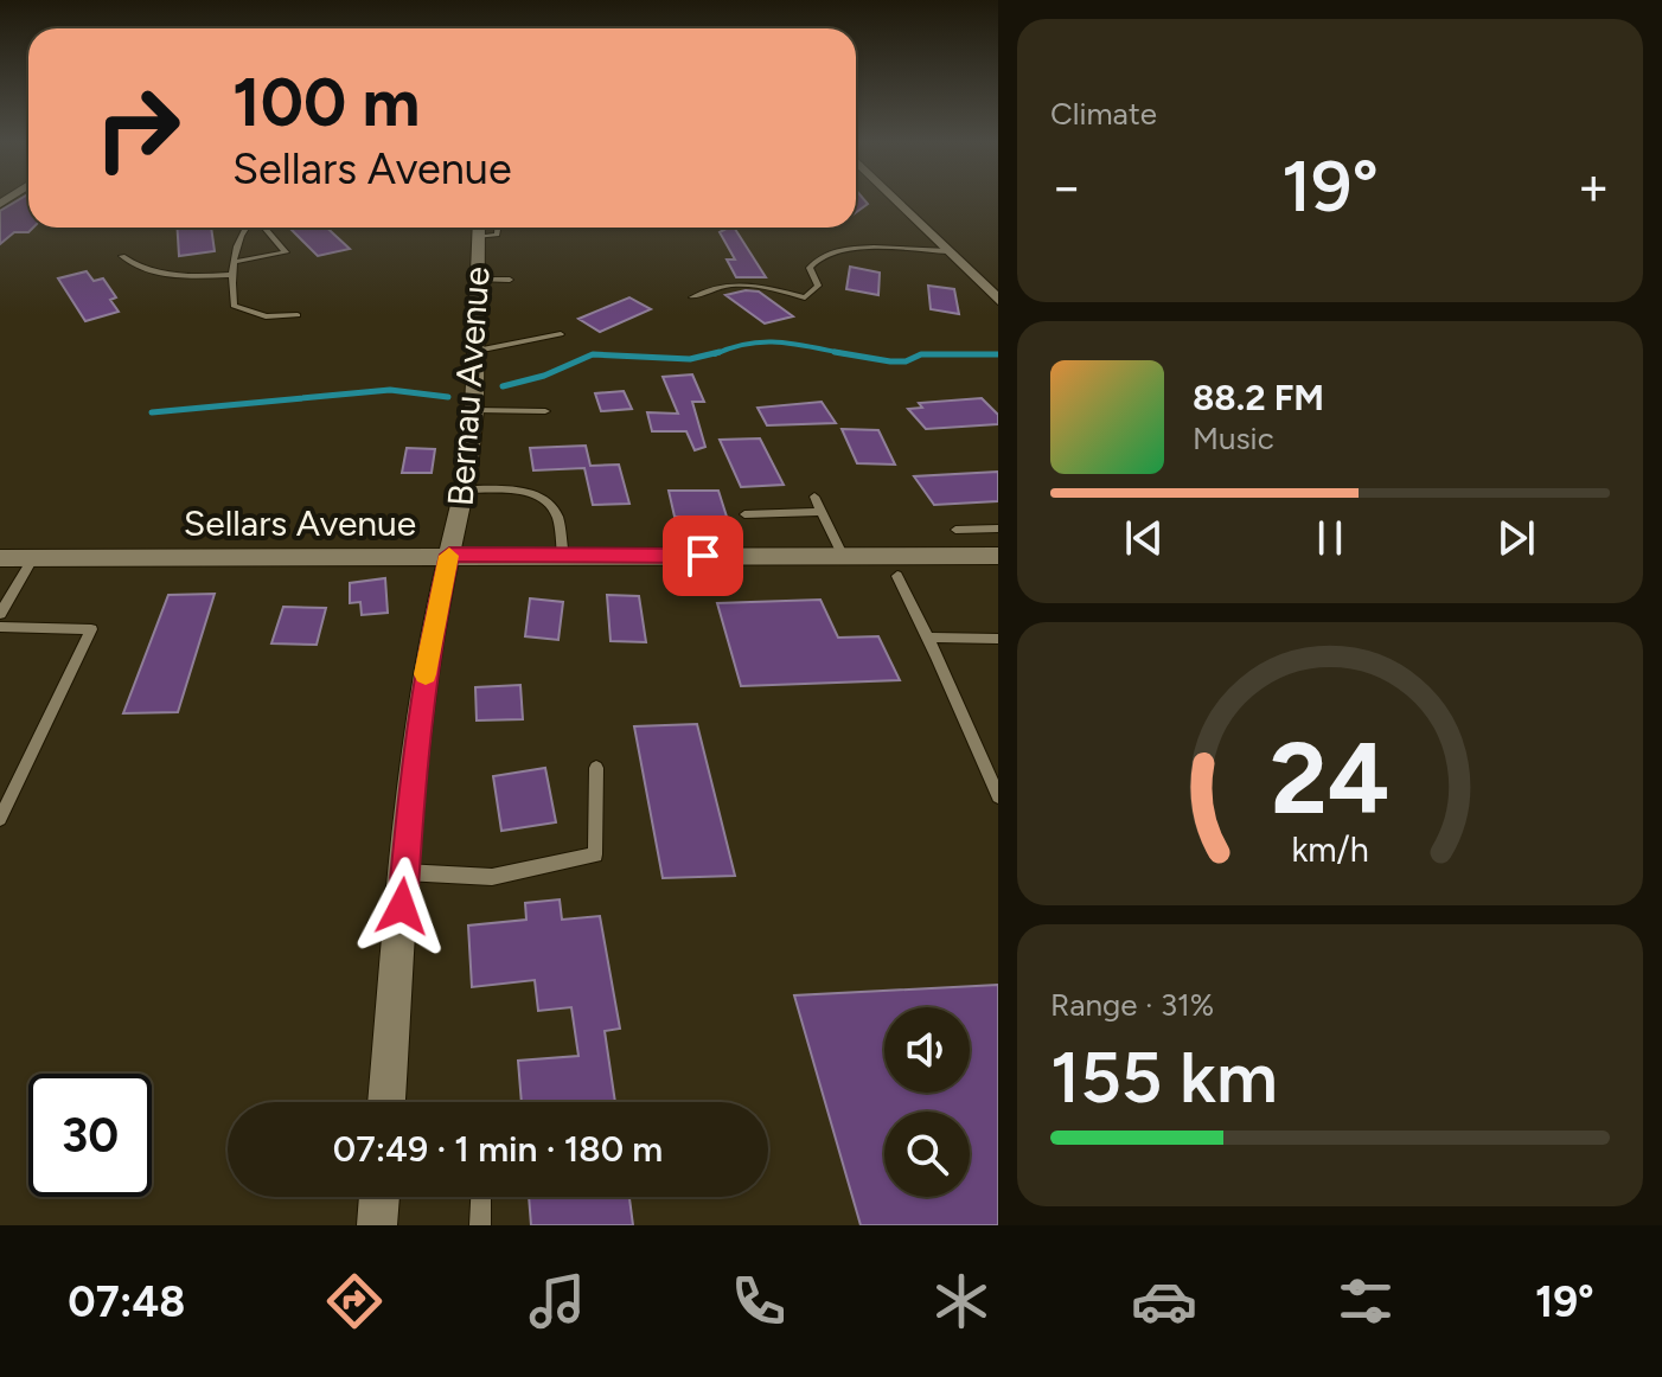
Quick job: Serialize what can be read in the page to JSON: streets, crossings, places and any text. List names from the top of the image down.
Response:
{
  "streets": {
    "street": ["Bernau Avenue", "Sellars Avenue"]
  },
  "crossings": [
    ["Bernau Avenue", "Sellars Avenue"]
  ],
  "page": {
    "tile": [
      "Climate",
      ["Range · 31%", "155 km"]
    ],
    "turn": ["100 m", "Sellars Avenue"],
    "heat": ["−", "19°", "+"],
    "song": ["88.2 FM", "Music"],
    "limit": "30",
    "trip": "07:49 · 1 min · 180 m",
    "tabs": ["07:48", "19°"],
    "gauge": ["24", "km/h"]
  }
}
